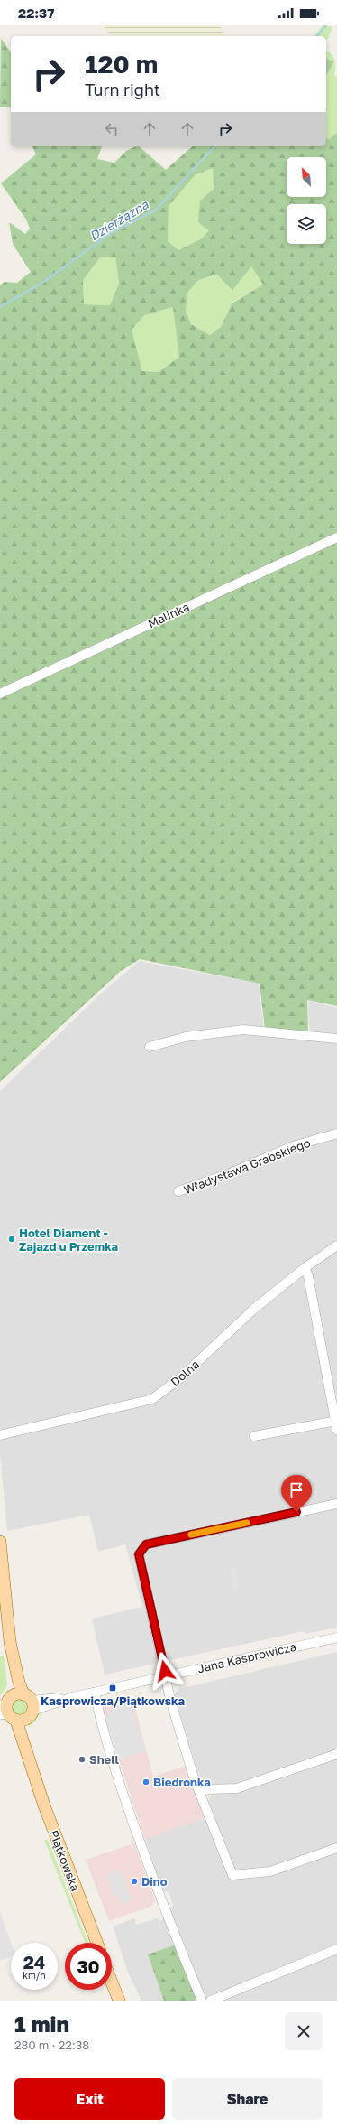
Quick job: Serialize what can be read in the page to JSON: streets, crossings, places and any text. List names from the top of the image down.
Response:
{
  "streets": {
    "main road": ["Piątkowska"],
    "street": [
      "Malinka",
      "Władysława Grabskiego",
      "Dolna",
      "Jana Kasprowicza"
    ]
  },
  "crossings": [
    ["Jana Kasprowicza", "Piątkowska"]
  ],
  "water": ["Dzierżązna"],
  "places": {
    "other": [
      "Hotel Diament - Zajazd u Przemka",
      "Shell",
      "Biedronka",
      "Dino"
    ],
    "transit": ["Kasprowicza/Piątkowska"]
  },
  "north": "top left",
  "page": {
    "status": "22:37",
    "turn": ["120 m", "Turn right"],
    "speed": "24 km/h",
    "limit": "30",
    "heading": ["1 min", "280 m · 22:38"],
    "buttons": ["Exit", "Share"]
  }
}
